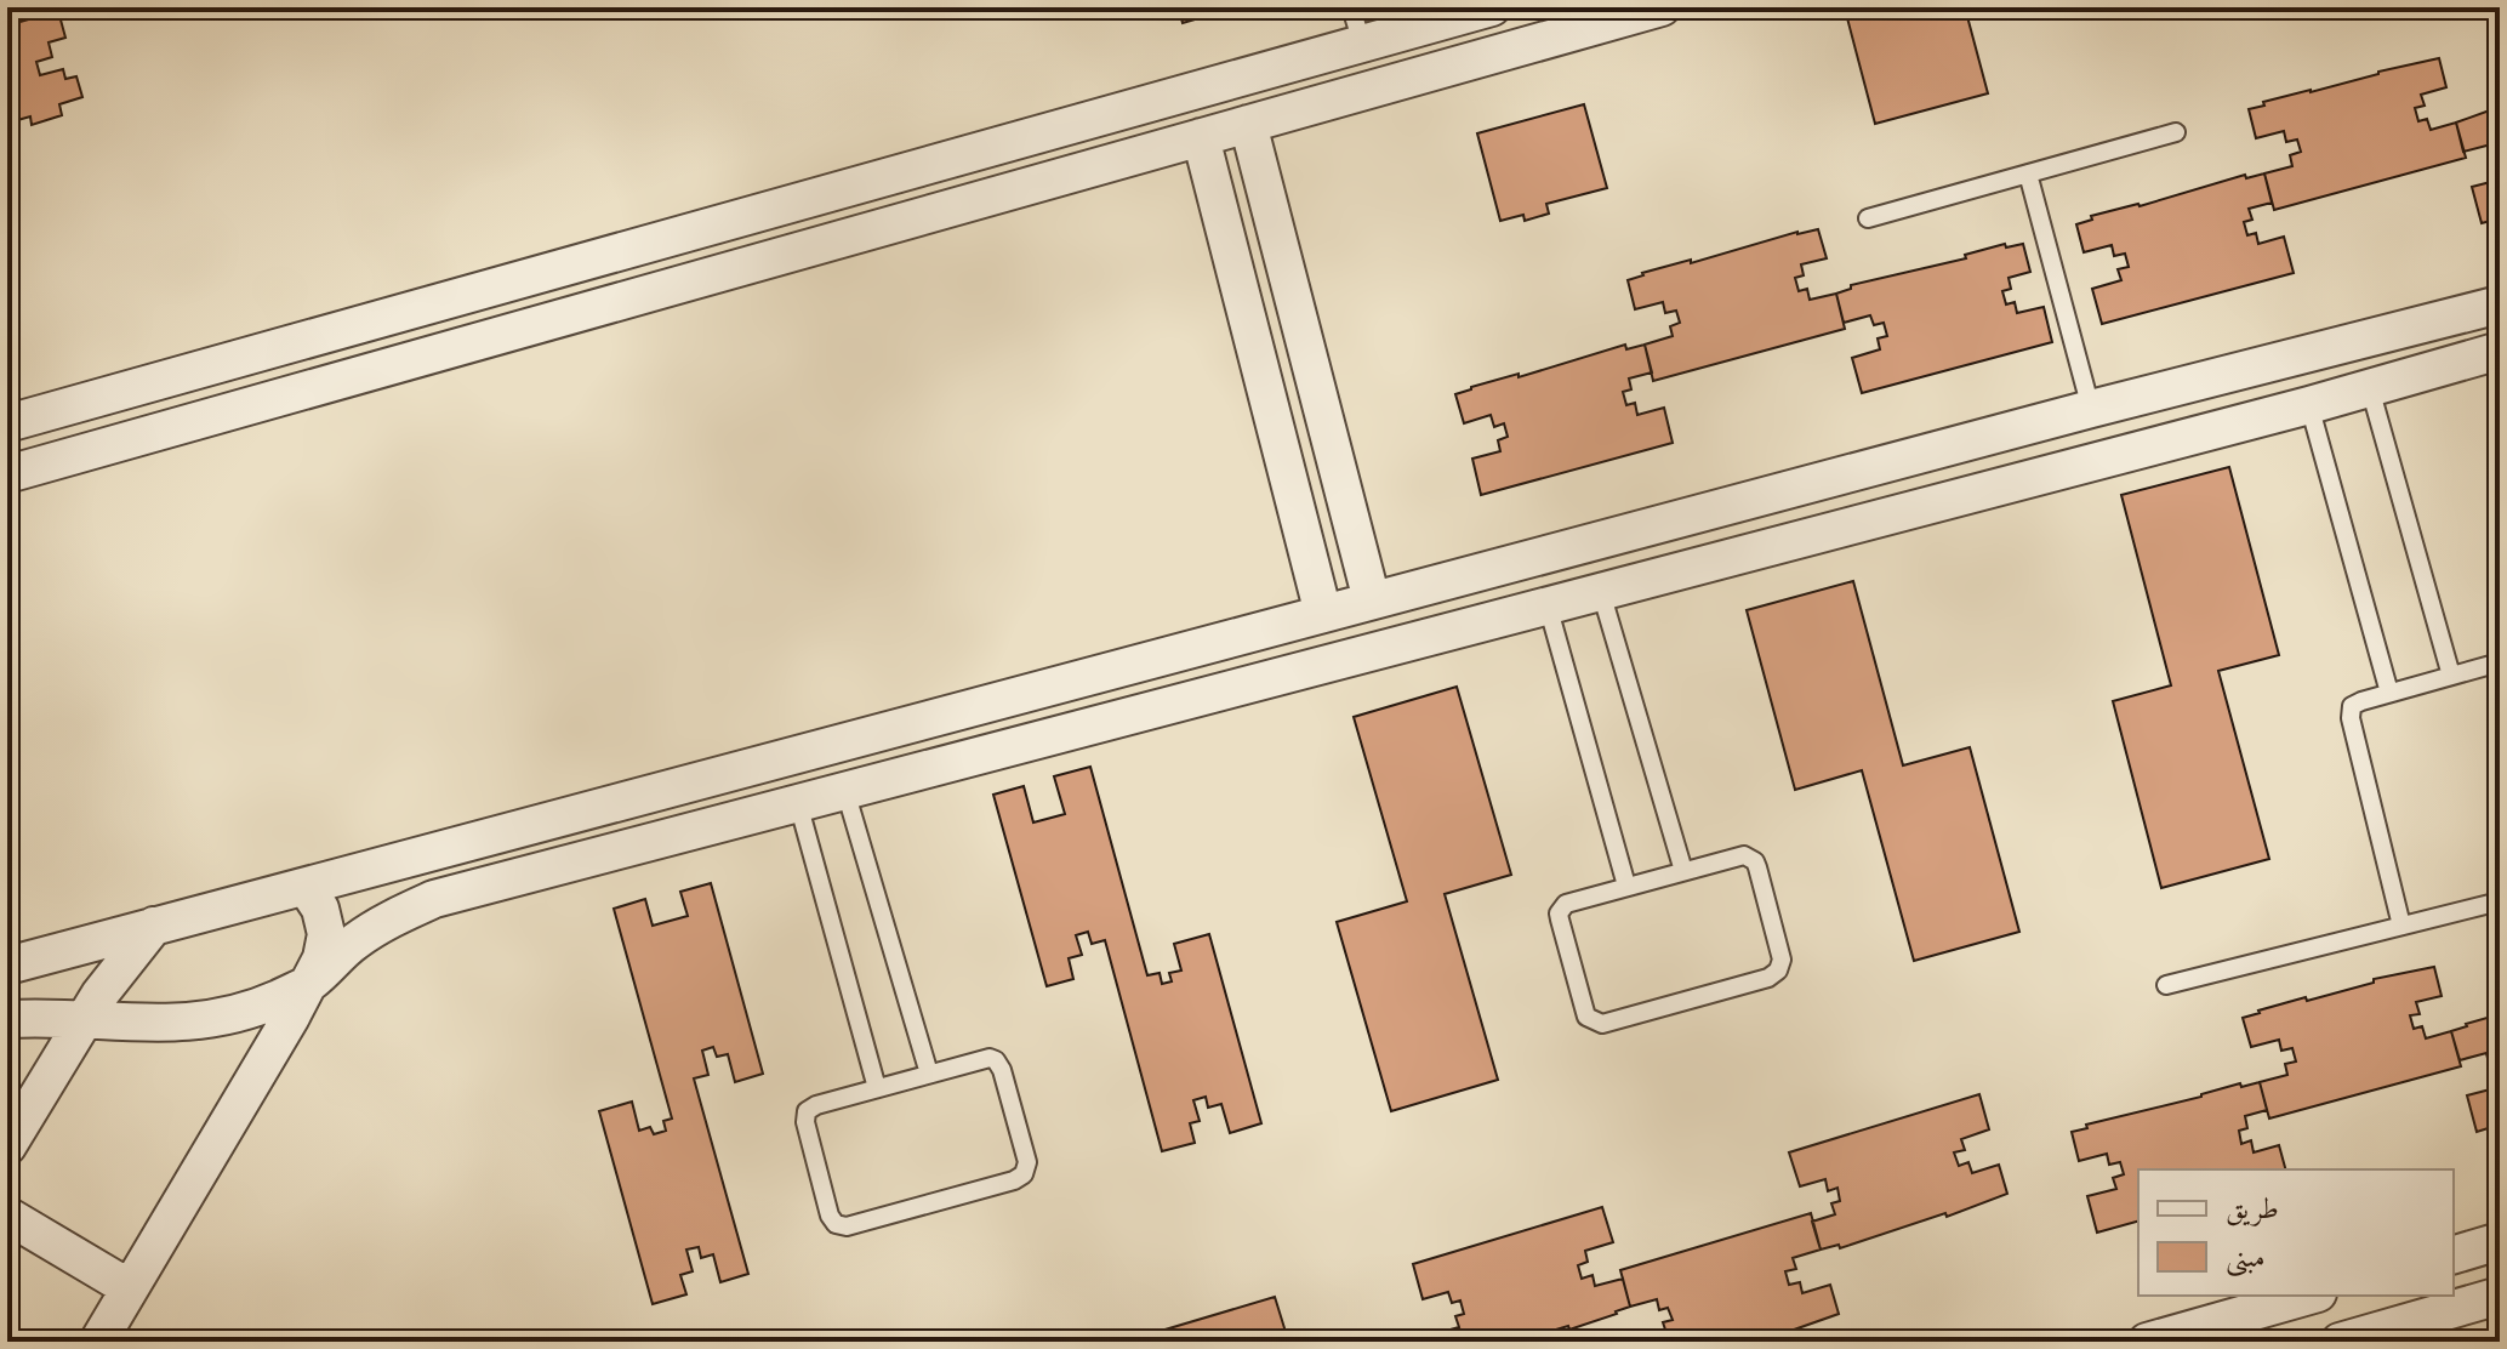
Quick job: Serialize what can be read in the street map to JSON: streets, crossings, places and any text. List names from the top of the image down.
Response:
{
  "legend": ["طريق", "مبنى"]
}
